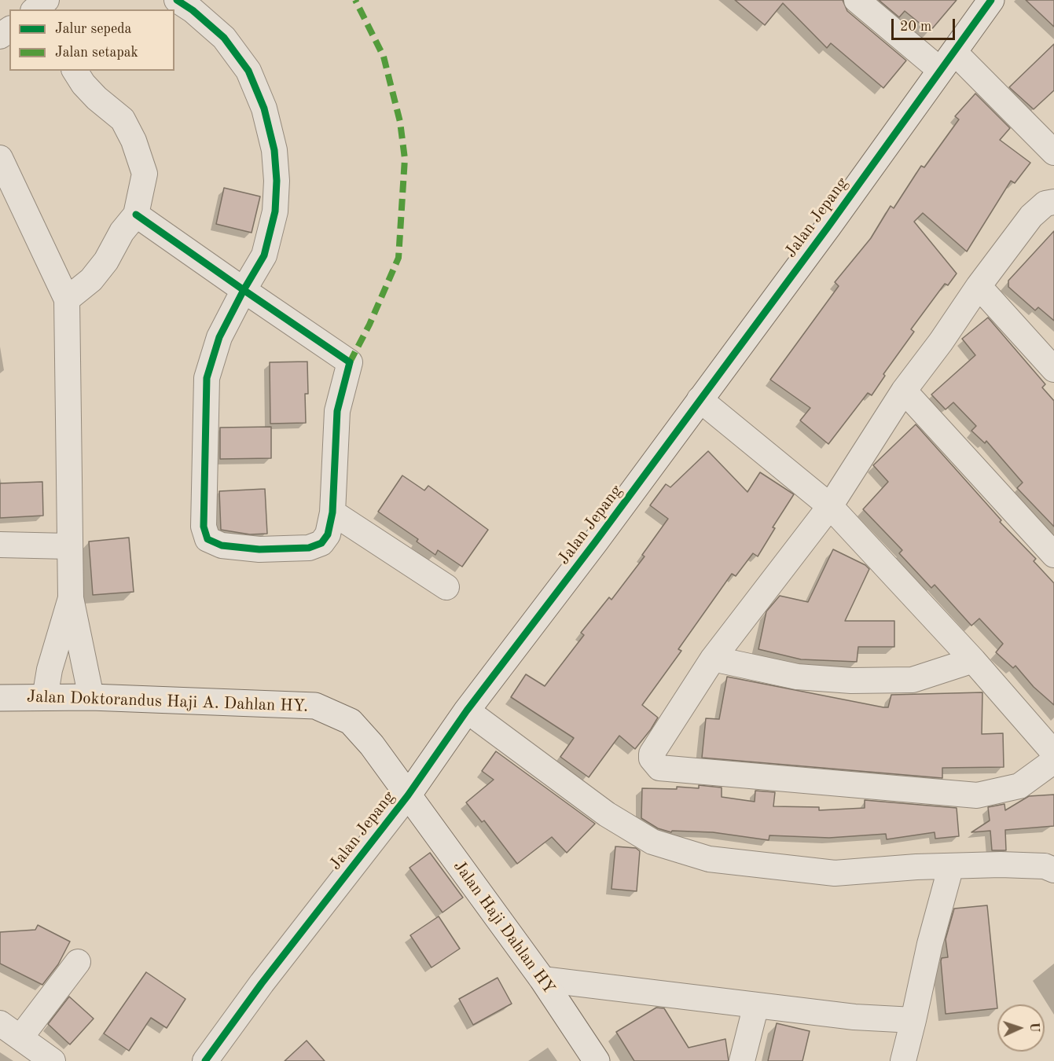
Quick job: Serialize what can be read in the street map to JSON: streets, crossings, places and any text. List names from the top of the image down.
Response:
{
  "streets": {
    "street": ["Jalan Jepang", "Jalan Doktorandus Haji A. Dahlan HY.", "Jalan Haji Dahlan HY"]
  },
  "crossings": [
    ["Jalan Jepang", "Jalan Doktorandus Haji A. Dahlan HY."],
    ["Jalan Jepang", "Jalan Haji Dahlan HY"],
    ["Jalan Doktorandus Haji A. Dahlan HY.", "Jalan Haji Dahlan HY"]
  ],
  "legend": ["Jalur sepeda", "Jalan setapak"],
  "scale_bar": "20 m",
  "north": "right"
}
